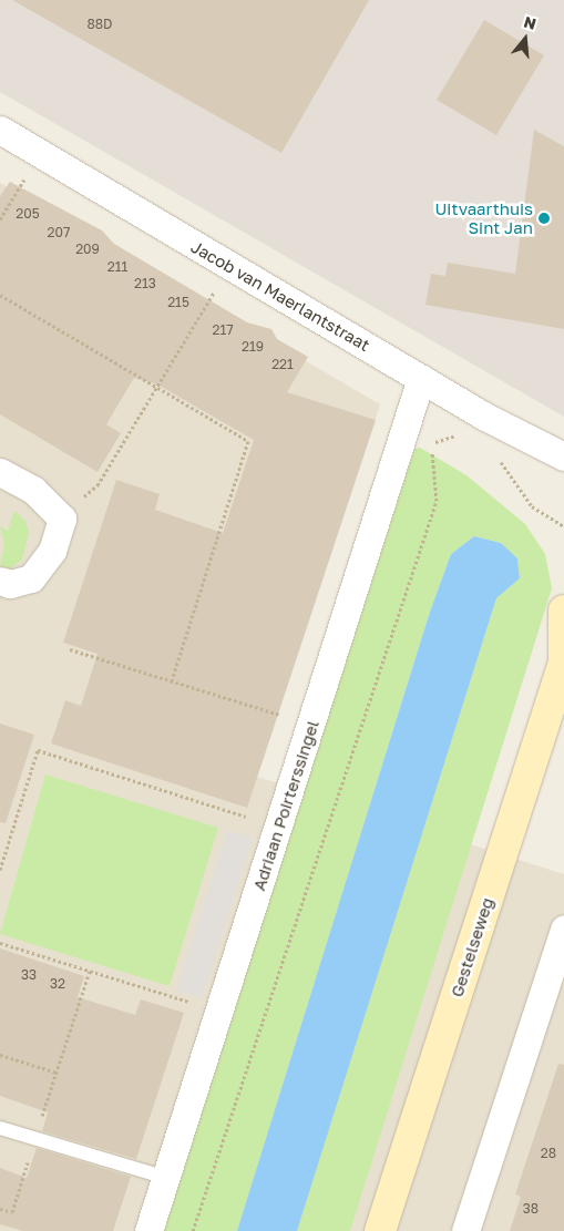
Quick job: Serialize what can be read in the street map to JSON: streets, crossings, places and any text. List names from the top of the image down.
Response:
{
  "streets": {
    "main road": ["Gestelseweg"],
    "street": ["Jacob van Maerlantstraat", "Adriaan Poirterssingel"]
  },
  "crossings": [
    ["Jacob van Maerlantstraat", "Adriaan Poirterssingel"]
  ],
  "places": ["Uitvaarthuis Sint Jan"],
  "house_numbers": [
    "88D",
    "205",
    "207",
    "209",
    "211",
    "213",
    "215",
    "217",
    "219",
    "221",
    "33",
    "32",
    "28",
    "38"
  ],
  "north": "top"
}
